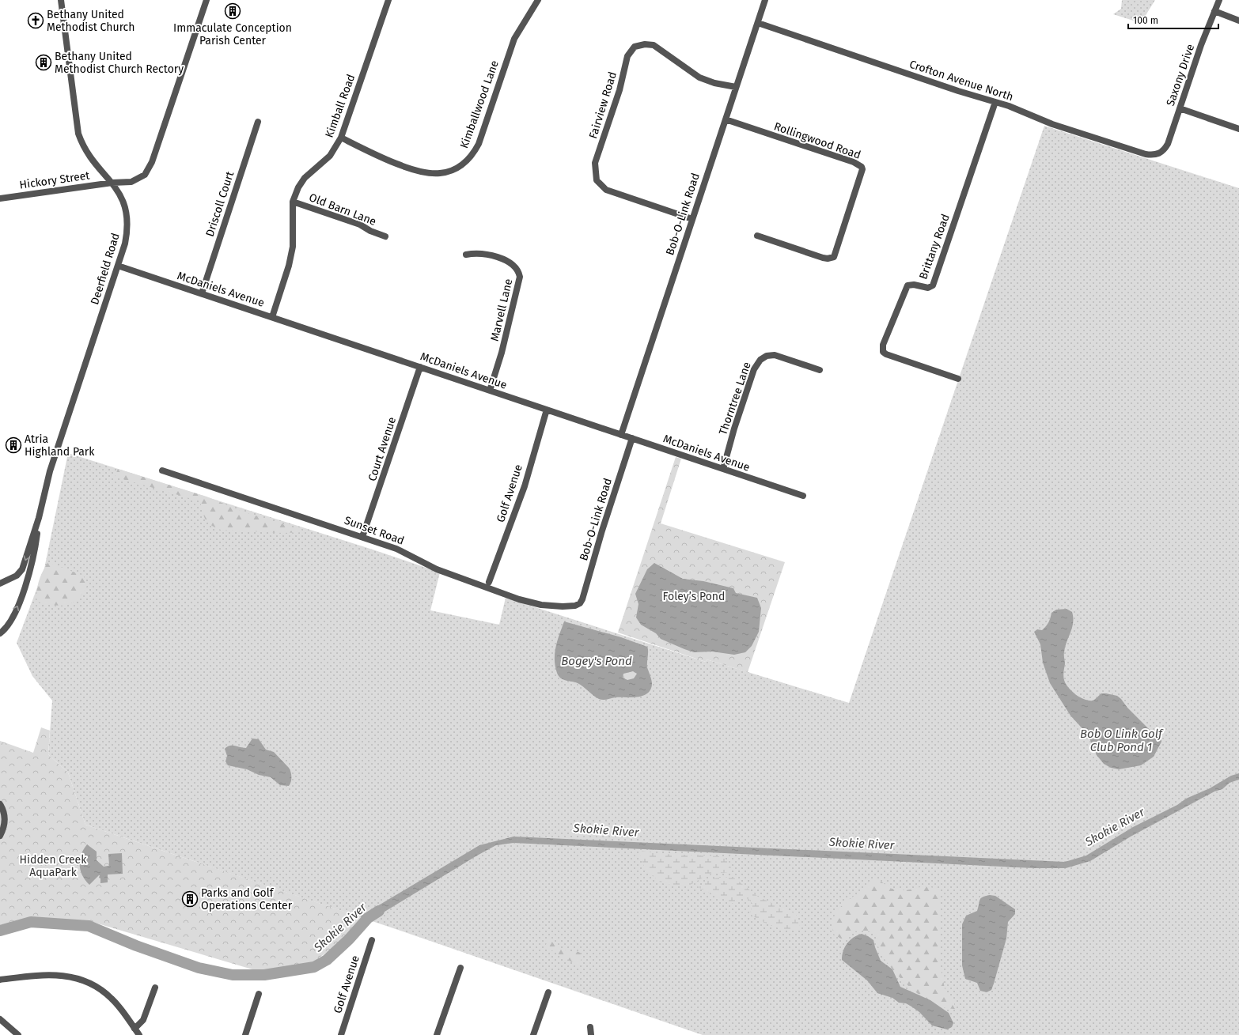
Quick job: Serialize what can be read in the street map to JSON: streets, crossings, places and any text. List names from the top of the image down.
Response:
{
  "streets": {
    "street": [
      "Saxony Drive",
      "Crofton Avenue North",
      "Kimballwood Lane",
      "Fairview Road",
      "Kimball Road",
      "Rollingwood Road",
      "Hickory Street",
      "Driscoll Court",
      "Old Barn Lane",
      "Bob-O-Link Road",
      "Brittany Road",
      "Deerfield Road",
      "McDaniels Avenue",
      "Marvell Lane",
      "Thorntree Lane",
      "Court Avenue",
      "Golf Avenue",
      "Sunset Road"
    ]
  },
  "crossings": [
    ["Saxony Drive", "Crofton Avenue North"],
    ["Crofton Avenue North", "Bob-O-Link Road"],
    ["Crofton Avenue North", "Brittany Road"],
    ["Kimballwood Lane", "Kimball Road"],
    ["Fairview Road", "Bob-O-Link Road"],
    ["Kimball Road", "Old Barn Lane"],
    ["Kimball Road", "McDaniels Avenue"],
    ["Rollingwood Road", "Bob-O-Link Road"],
    ["Hickory Street", "Deerfield Road"],
    ["Driscoll Court", "McDaniels Avenue"],
    ["Bob-O-Link Road", "McDaniels Avenue"],
    ["Bob-O-Link Road", "Sunset Road"],
    ["Deerfield Road", "McDaniels Avenue"],
    ["McDaniels Avenue", "Marvell Lane"],
    ["McDaniels Avenue", "Thorntree Lane"],
    ["McDaniels Avenue", "Court Avenue"],
    ["McDaniels Avenue", "Golf Avenue"],
    ["Court Avenue", "Sunset Road"]
  ],
  "water": ["Bogey's Pond", "Bob O Link Golf Club Pond 1", "Skokie River"],
  "parks": ["Foley’s Pond", "Hidden Creek AquaPark"],
  "places": {
    "building": [
      "Immaculate Conception Parish Center",
      "Bethany United Methodist Church Rectory",
      "Atria Highland Park",
      "Parks and Golf Operations Center"
    ],
    "church": ["Bethany United Methodist Church"]
  },
  "scale_bar": "100 m"
}
